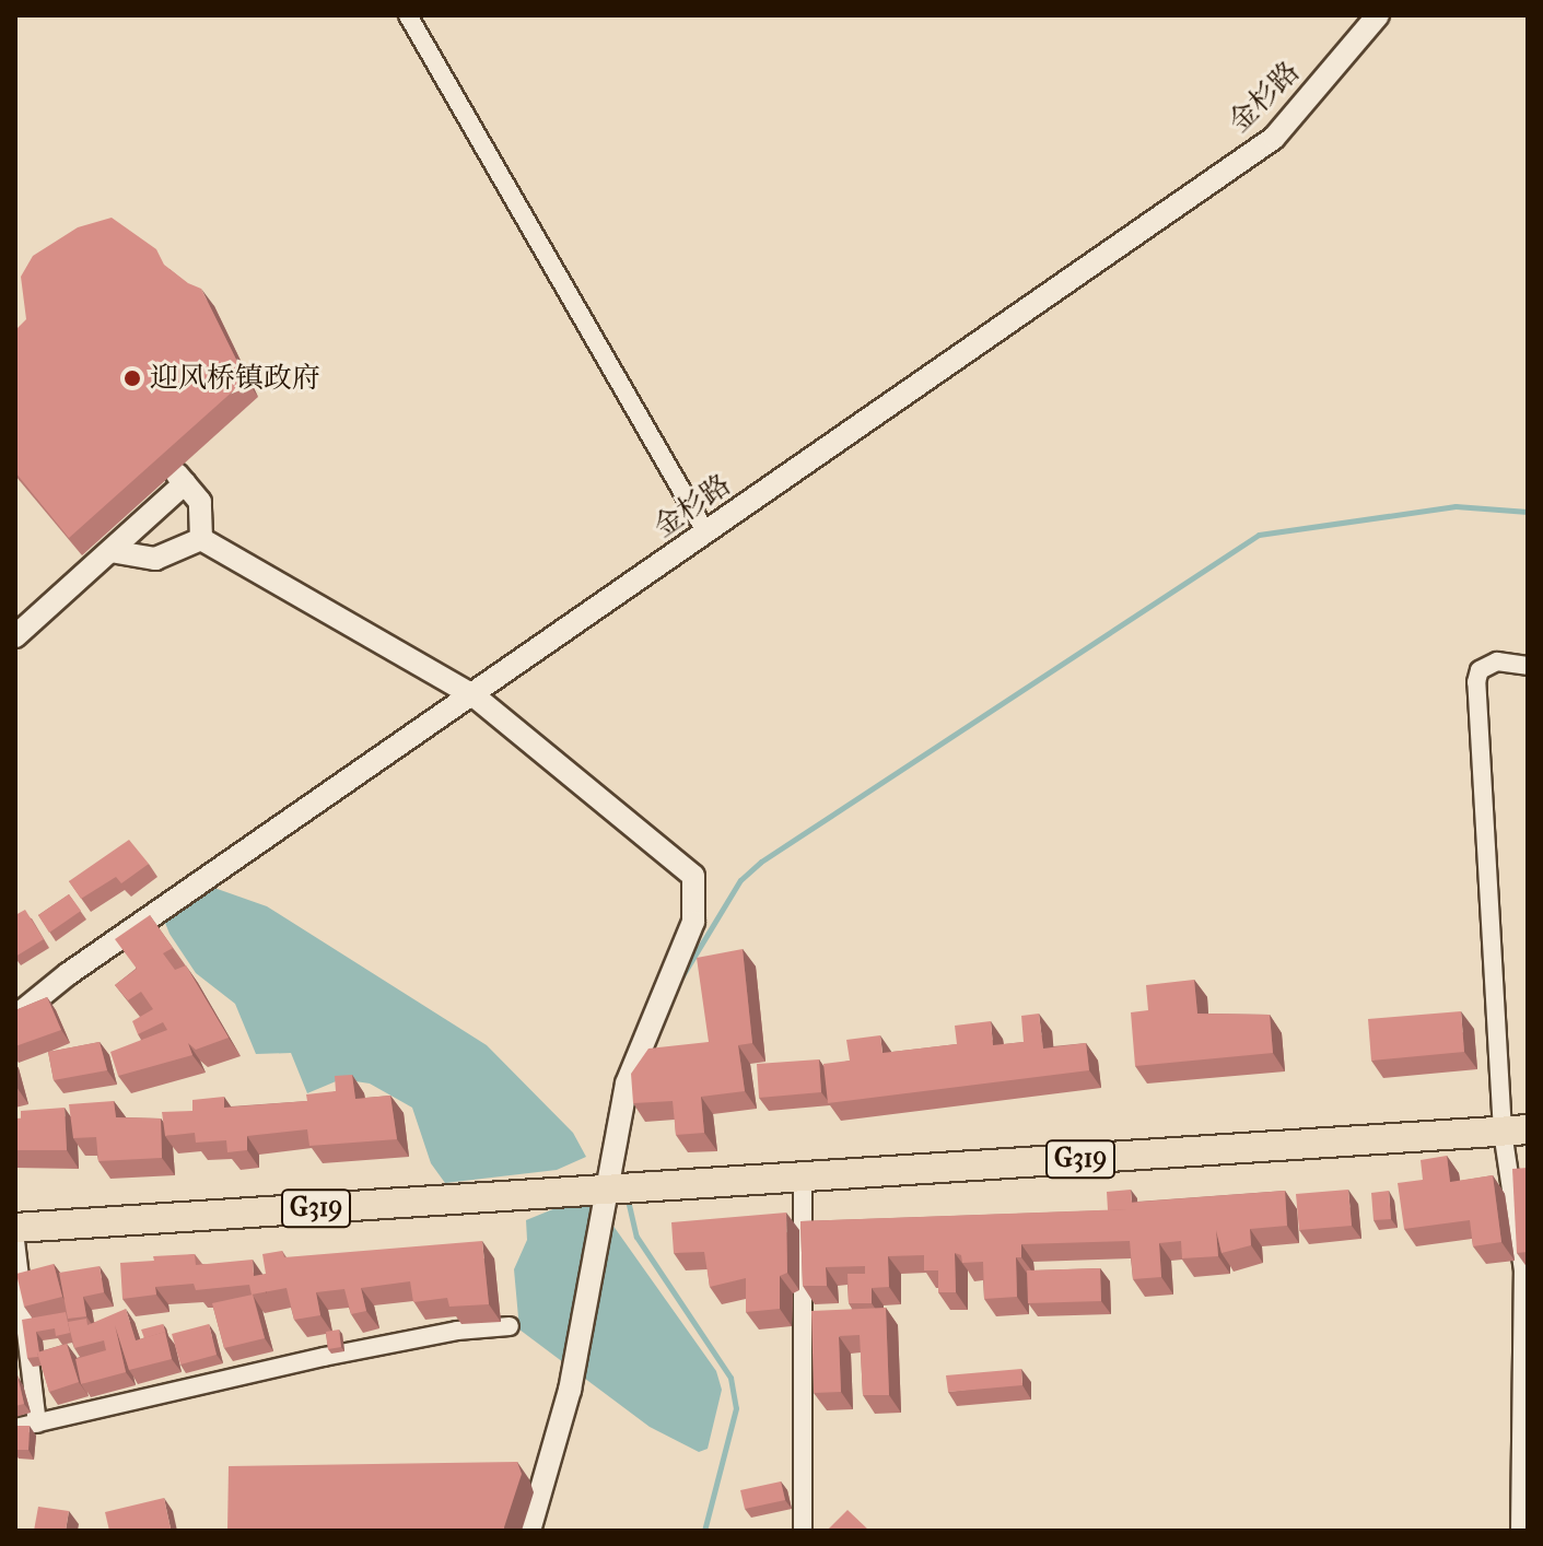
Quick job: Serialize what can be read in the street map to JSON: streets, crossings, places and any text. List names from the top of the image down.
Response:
{
  "streets": {
    "highway": ["G319"],
    "street": ["金杉路"]
  },
  "places": ["迎风桥镇政府"]
}
